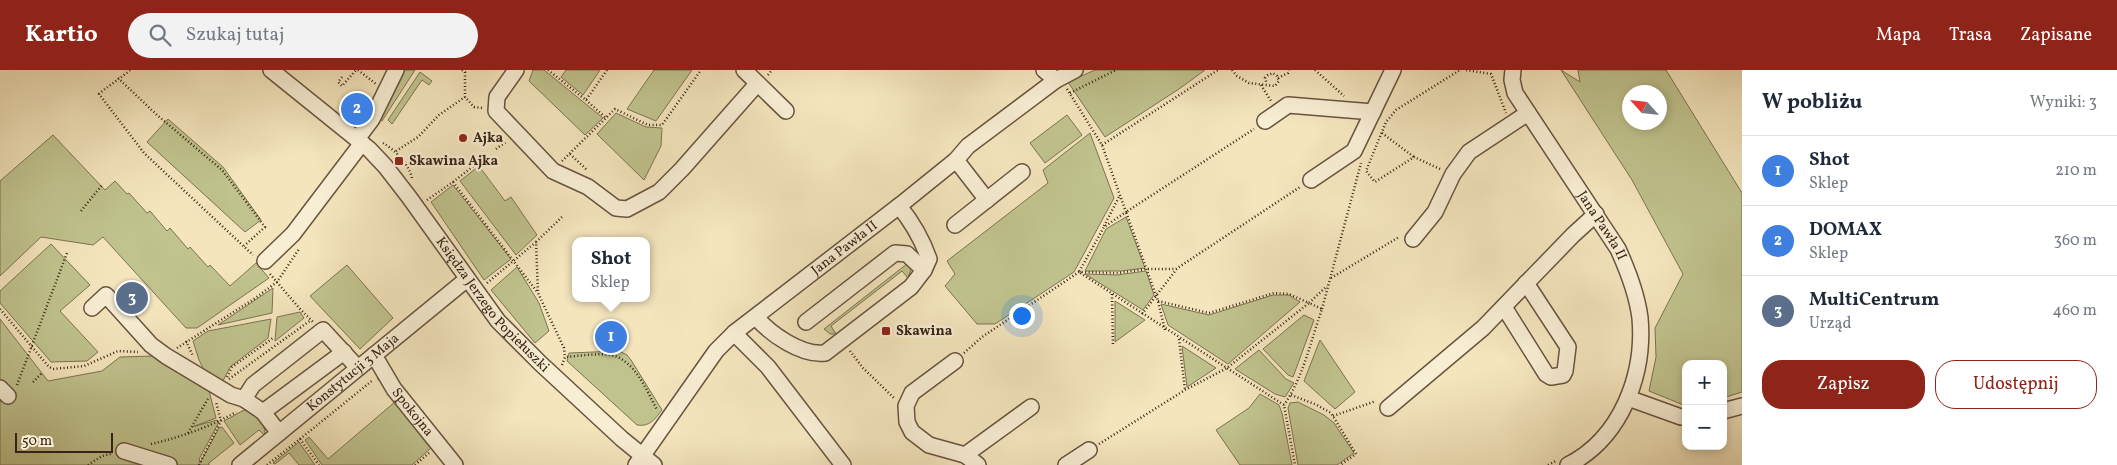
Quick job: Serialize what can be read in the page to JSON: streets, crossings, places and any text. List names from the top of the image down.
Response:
{
  "streets": {
    "street": [
      "Jana Pawła II",
      "Księdza Jerzego Popiełuszki",
      "Konstytucji 3 Maja",
      "Spokojna"
    ]
  },
  "crossings": [
    ["Jana Pawła II", "Księdza Jerzego Popiełuszki"],
    ["Księdza Jerzego Popiełuszki", "Konstytucji 3 Maja"],
    ["Konstytucji 3 Maja", "Spokojna"]
  ],
  "places": {
    "other": ["Ajka"],
    "transit": ["Skawina Ajka", "Skawina"]
  },
  "scale_bar": "50 m",
  "north": "top left",
  "page": {
    "header": "Kartio",
    "search": "Szukaj tutaj",
    "nav": ["Mapa", "Trasa", "Zapisane"],
    "heading": ["W pobliżu", "Wyniki: 3"],
    "pins": ["2", "3", "1"],
    "list": [
      {
        "mark": "1",
        "name": "Shot",
        "note": "Sklep",
        "value": "210 m"
      },
      {
        "mark": "2",
        "name": "DOMAX",
        "note": "Sklep",
        "value": "360 m"
      },
      {
        "mark": "3",
        "name": "MultiCentrum",
        "note": "Urząd",
        "value": "460 m"
      }
    ],
    "popup": ["Shot", "Sklep"],
    "buttons": ["Zapisz", "Udostępnij"],
    "map_buttons": ["+", "−"],
    "scale": "50 m"
  }
}
